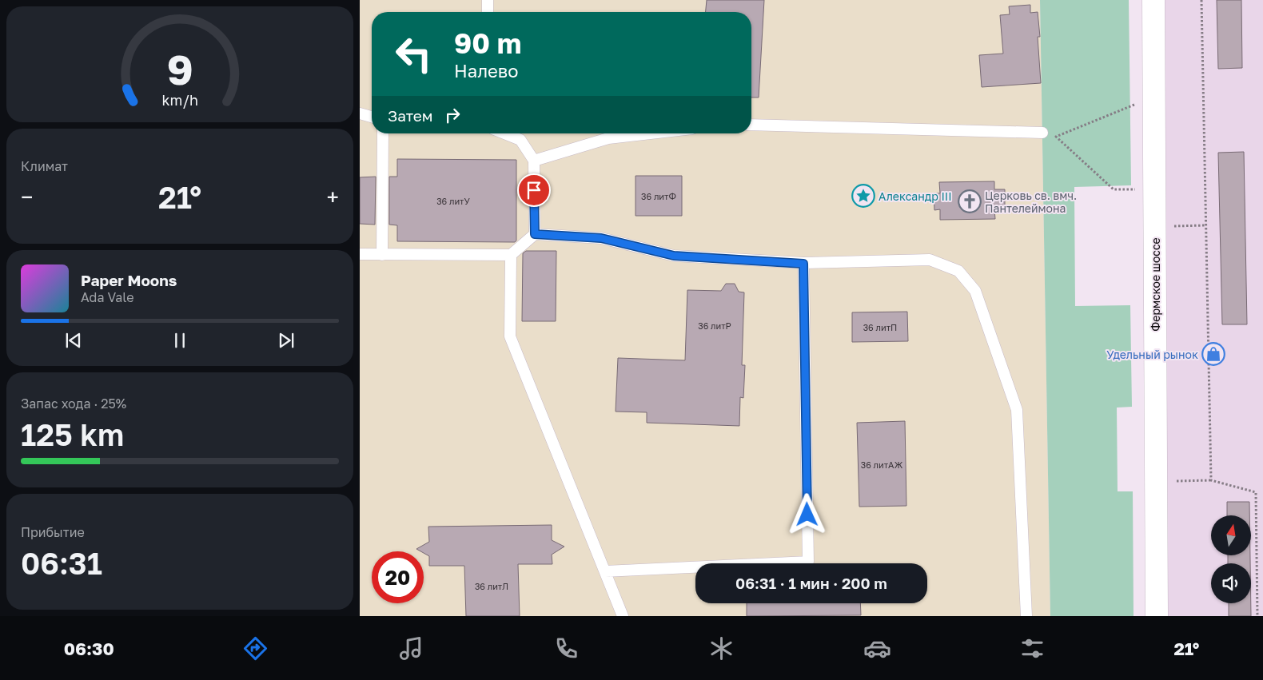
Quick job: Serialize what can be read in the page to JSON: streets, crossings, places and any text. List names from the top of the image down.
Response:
{
  "streets": {
    "street": ["Фермское шоссе"]
  },
  "places": {
    "place": ["Александр III"],
    "church": ["Церковь св. вмч. Пантелеймона"],
    "shop": ["Удельный рынок"]
  },
  "house_numbers": [
    "36 литФ",
    "36 литУ",
    "36 литР",
    "36 литП",
    "36 литАЖ",
    "36 литЛ"
  ],
  "north": "top",
  "page": {
    "turn": ["90 m", "Налево"],
    "then": "Затем",
    "tile": [
      "Климат",
      ["Запас хода · 25%", "125 km"],
      ["Прибытие", "06:31"]
    ],
    "heat": ["−", "21°", "+"],
    "song": ["Paper Moons", "Ada Vale"],
    "limit": "20",
    "trip": "06:31 · 1 мин · 200 m",
    "tabs": ["06:30", "21°"],
    "gauge": ["9", "km/h"]
  }
}
